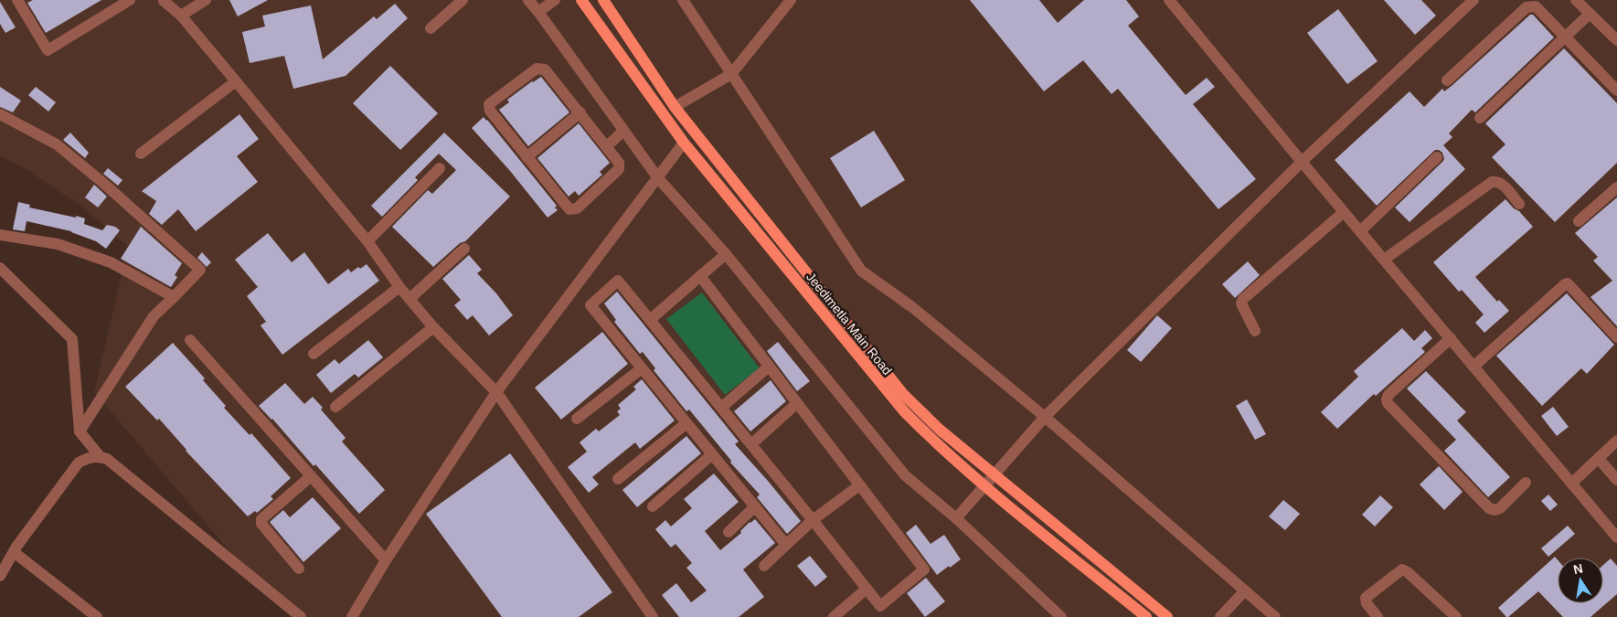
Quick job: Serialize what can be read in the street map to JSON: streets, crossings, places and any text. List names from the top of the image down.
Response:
{
  "streets": {
    "main road": ["Jeedimetla Main Road"]
  },
  "north": "top"
}
